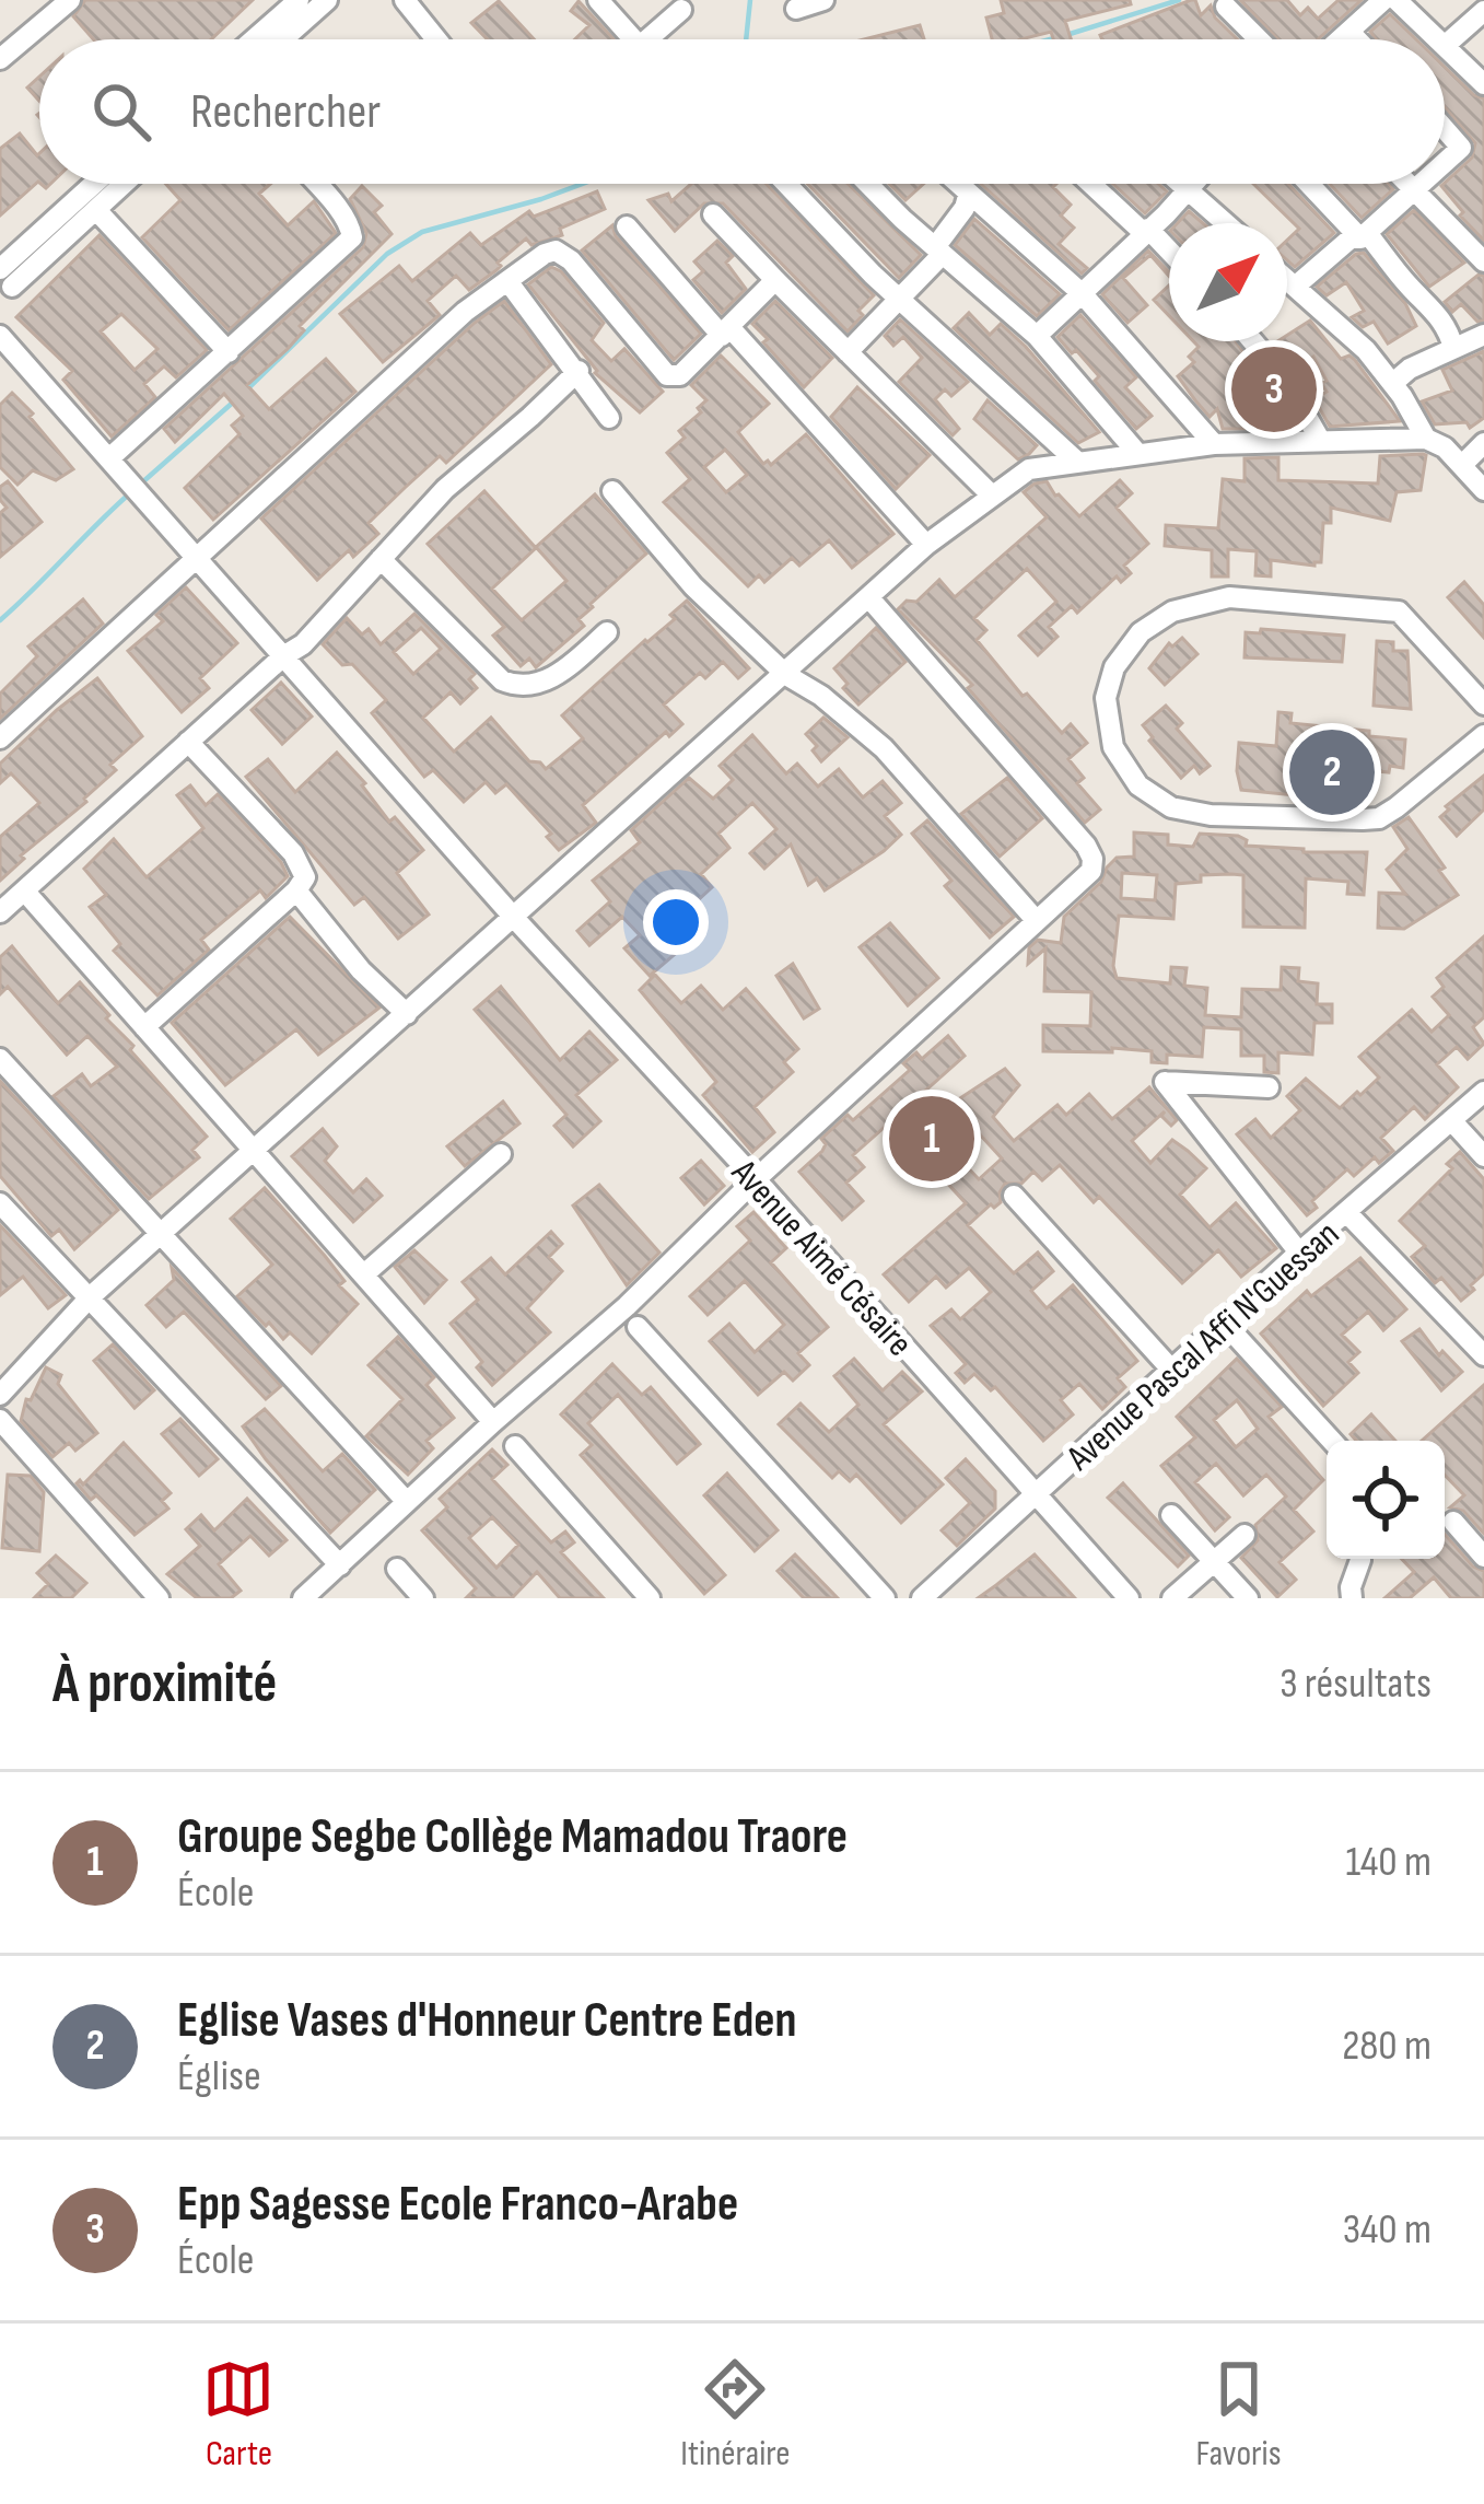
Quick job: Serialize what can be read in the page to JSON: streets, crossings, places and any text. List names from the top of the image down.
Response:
{
  "streets": {
    "street": ["Avenue Aimé Césaire", "Avenue Pascal Affi N'Guessan"]
  },
  "crossings": [
    ["Avenue Aimé Césaire", "Avenue Pascal Affi N'Guessan"]
  ],
  "north": "top right",
  "page": {
    "search": "Rechercher",
    "pins": ["3", "2", "1"],
    "heading": ["À proximité", "3 résultats"],
    "list": [
      {
        "mark": "1",
        "name": "Groupe Segbe Collège Mamadou Traore",
        "note": "École",
        "value": "140 m"
      },
      {
        "mark": "2",
        "name": "Eglise Vases d'Honneur Centre Eden",
        "note": "Église",
        "value": "280 m"
      },
      {
        "mark": "3",
        "name": "Epp Sagesse Ecole Franco-Arabe",
        "note": "École",
        "value": "340 m"
      }
    ],
    "nav": ["Carte", "Itinéraire", "Favoris"]
  }
}
